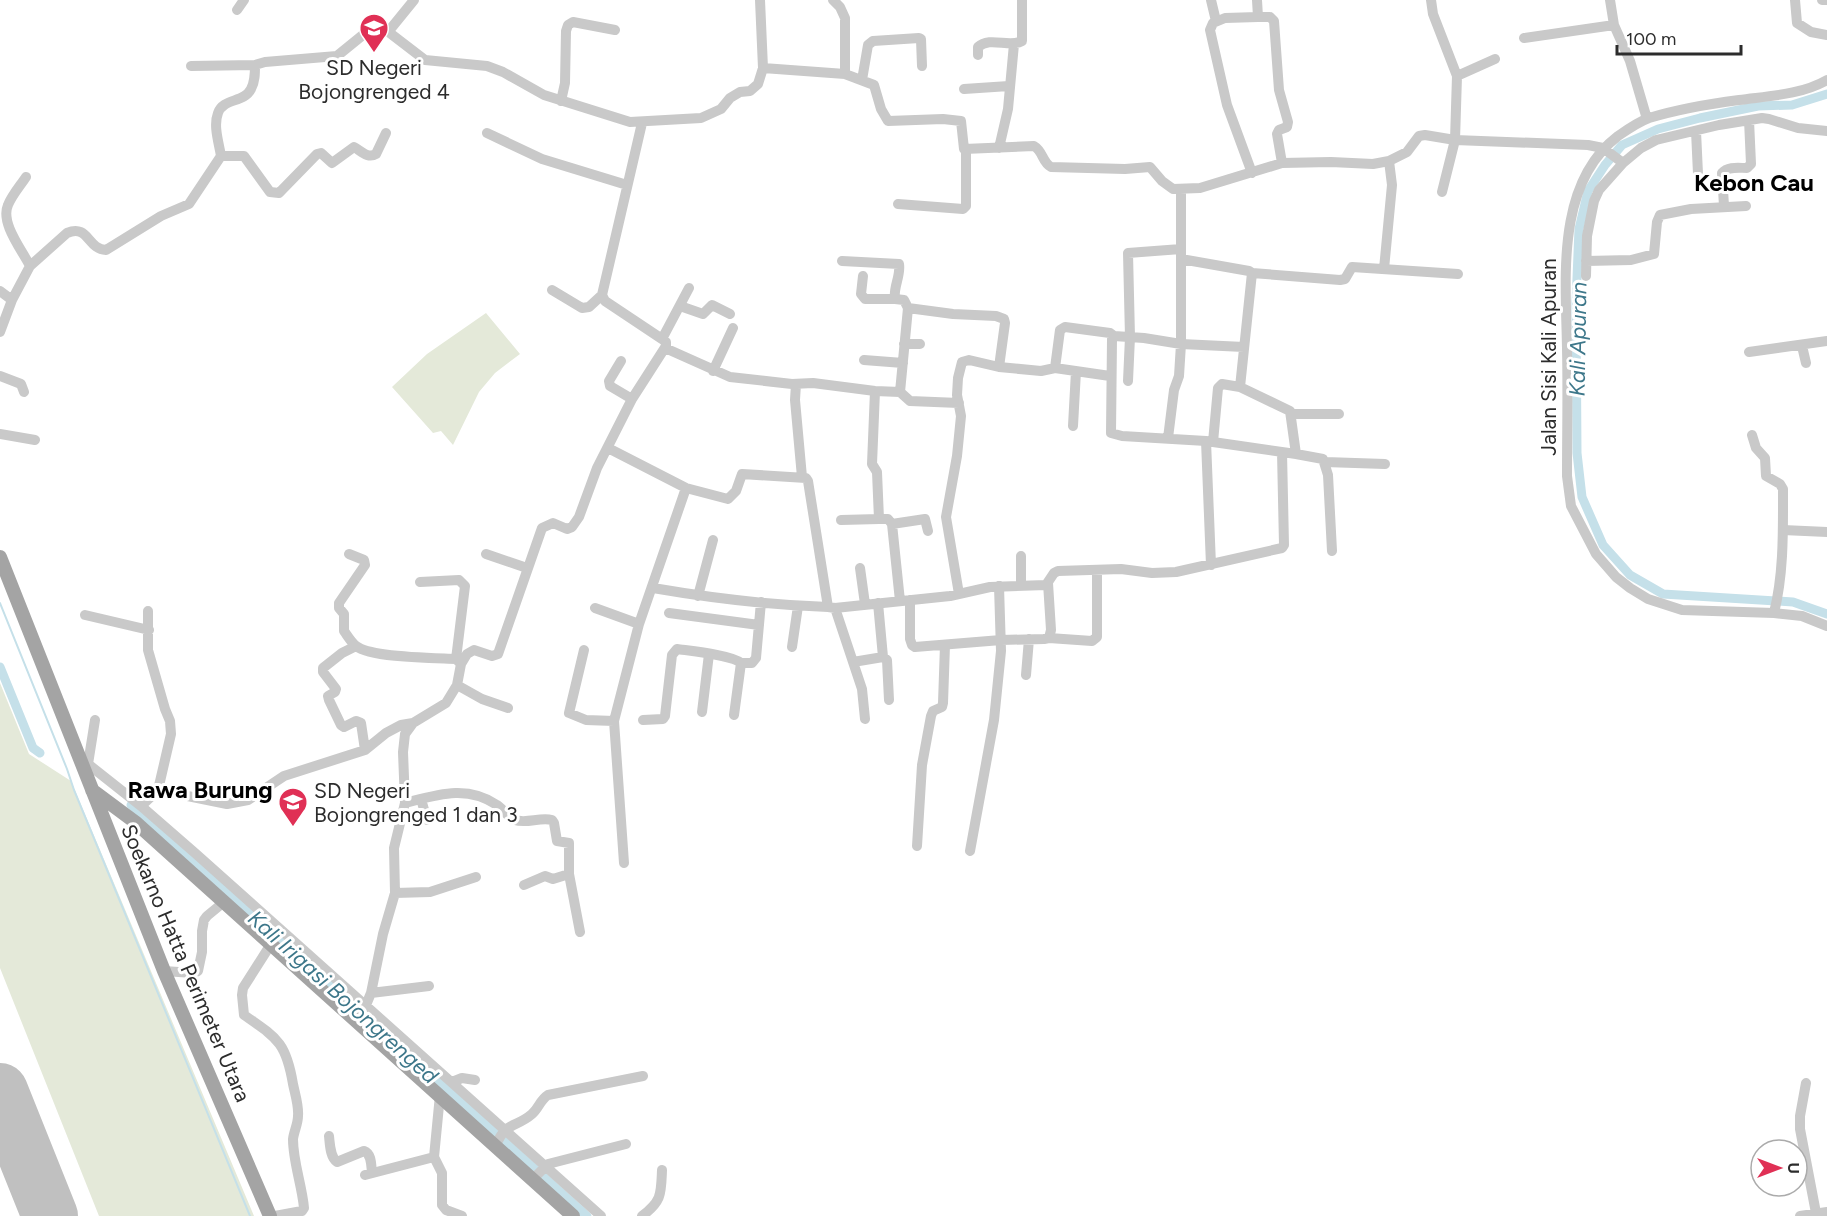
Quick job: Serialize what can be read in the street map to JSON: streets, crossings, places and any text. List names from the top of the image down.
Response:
{
  "streets": {
    "main road": ["Soekarno Hatta Perimeter Utara"],
    "street": ["Jalan Sisi Kali Apuran"]
  },
  "districts": ["Kebon Cau", "Rawa Burung"],
  "water": ["Kali Apuran", "Kali Irigasi Bojongrenged"],
  "places": {
    "school or university": ["SD Negeri Bojongrenged 4", "SD Negeri Bojongrenged 1 dan 3"]
  },
  "scale_bar": "100 m",
  "north": "right"
}
